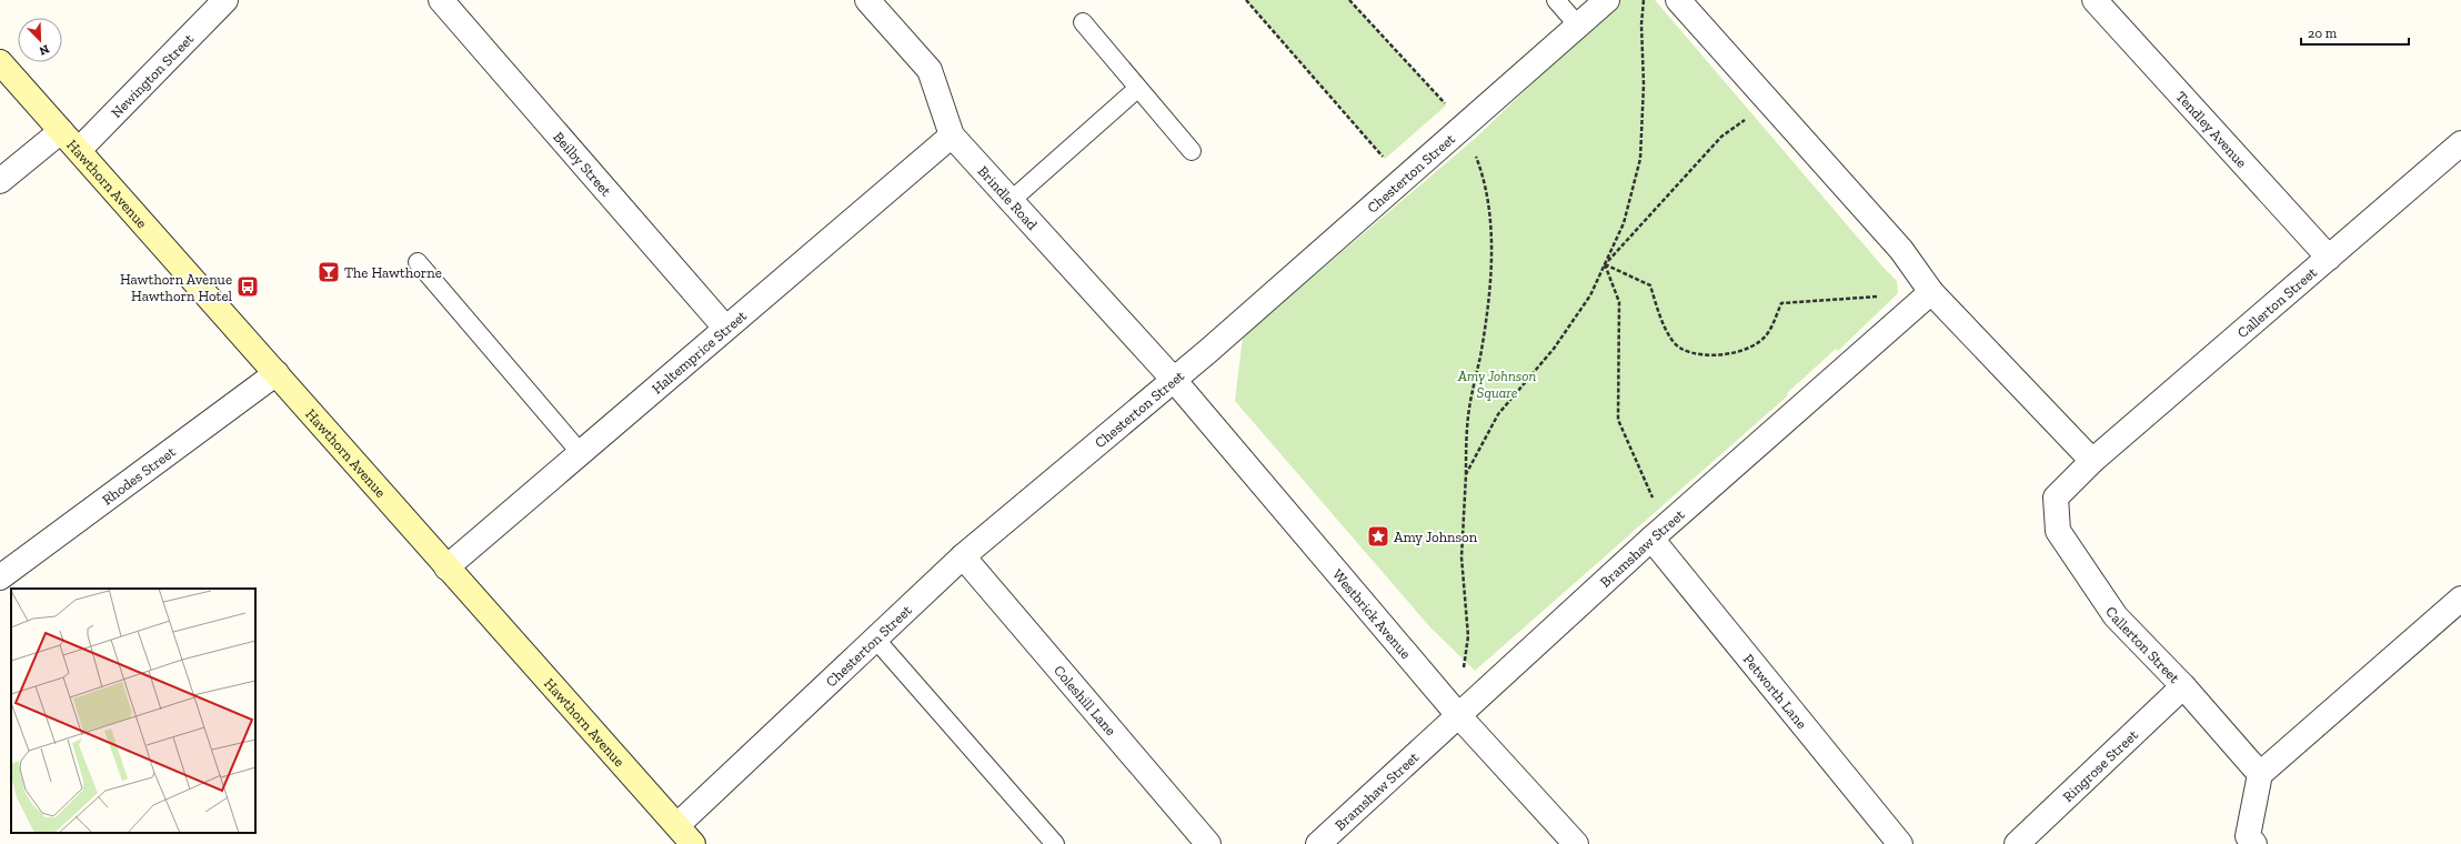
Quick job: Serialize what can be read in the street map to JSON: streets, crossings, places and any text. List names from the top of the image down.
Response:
{
  "streets": {
    "street": [
      "Newington Street",
      "Tendley Avenue",
      "Beilby Street",
      "Chesterton Street",
      "Hawthorn Avenue",
      "Brindle Road",
      "Callerton Street",
      "Haltemprice Street",
      "Rhodes Street",
      "Bramshaw Street",
      "Westbrick Avenue",
      "Petworth Lane",
      "Coleshill Lane",
      "Ringrose Street"
    ]
  },
  "crossings": [
    ["Newington Street", "Hawthorn Avenue"],
    ["Tendley Avenue", "Callerton Street"],
    ["Beilby Street", "Haltemprice Street"],
    ["Chesterton Street", "Hawthorn Avenue"],
    ["Chesterton Street", "Brindle Road"],
    ["Chesterton Street", "Westbrick Avenue"],
    ["Chesterton Street", "Coleshill Lane"],
    ["Hawthorn Avenue", "Haltemprice Street"],
    ["Hawthorn Avenue", "Rhodes Street"],
    ["Brindle Road", "Haltemprice Street"],
    ["Brindle Road", "Westbrick Avenue"],
    ["Callerton Street", "Ringrose Street"],
    ["Bramshaw Street", "Westbrick Avenue"],
    ["Bramshaw Street", "Petworth Lane"]
  ],
  "parks": ["Amy Johnson Square"],
  "places": {
    "bar": ["The Hawthorne"],
    "bus stop": ["Hawthorn Avenue Hawthorn Hotel"],
    "place": ["Amy Johnson"]
  },
  "scale_bar": "20 m",
  "north": "bottom right"
}
